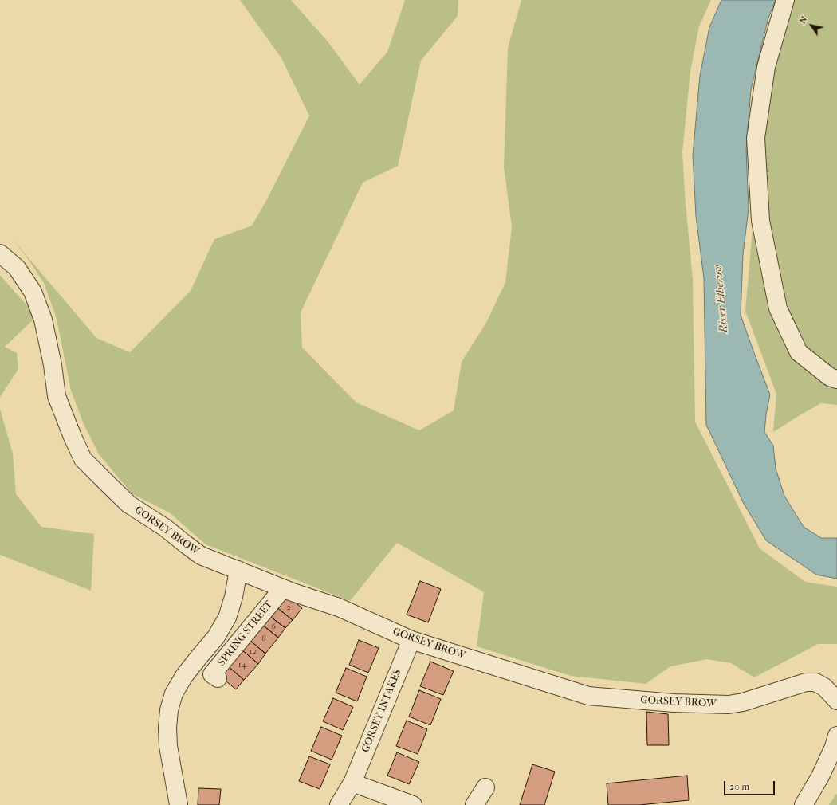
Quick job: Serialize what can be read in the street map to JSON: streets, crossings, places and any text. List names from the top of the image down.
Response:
{
  "streets": {
    "street": ["GORSEY BROW", "SPRING STREET", "GORSEY INTAKES"]
  },
  "crossings": [
    ["GORSEY BROW", "SPRING STREET"],
    ["GORSEY BROW", "GORSEY INTAKES"]
  ],
  "water": ["River Etherow"],
  "house_numbers": [
    "2",
    "6",
    "8",
    "12",
    "14"
  ],
  "scale_bar": "20 m",
  "north": "top left"
}
